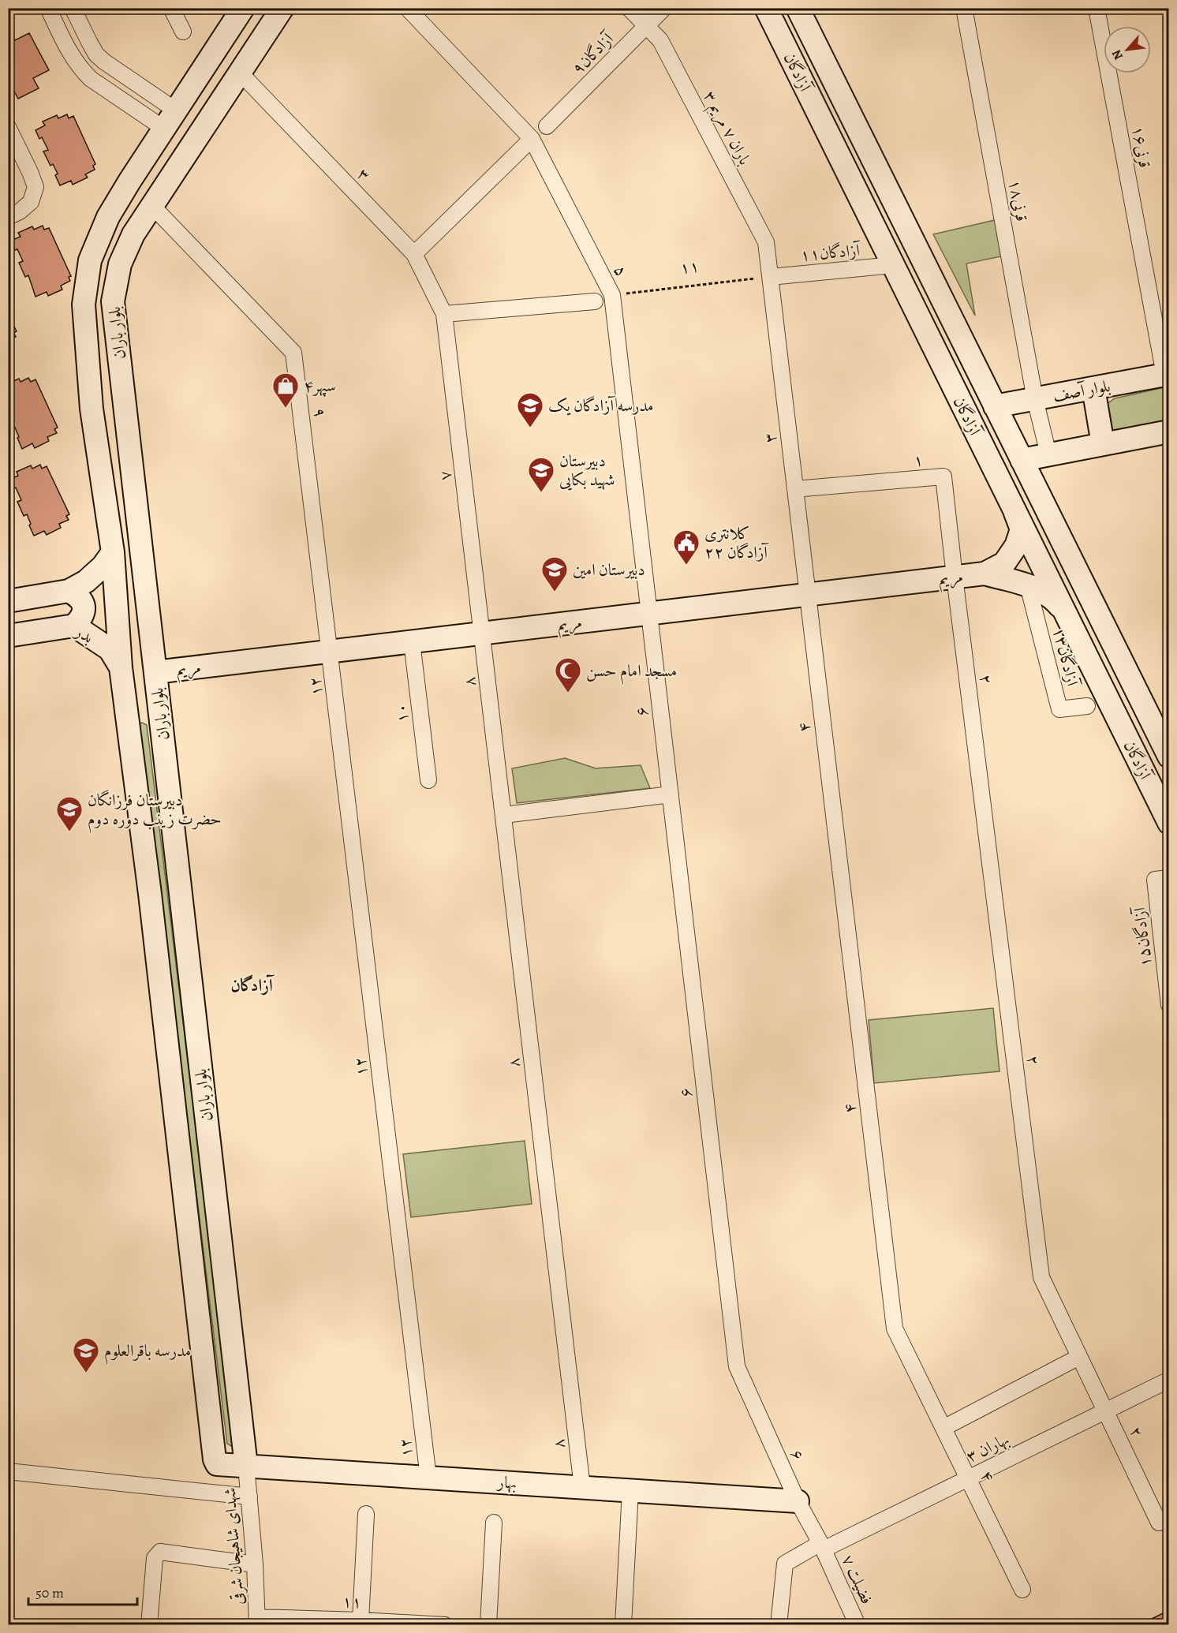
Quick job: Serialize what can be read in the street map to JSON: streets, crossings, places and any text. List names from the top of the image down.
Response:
{
  "streets": {
    "street": [
      "آزادگان۹",
      "آزادگان",
      "باران ۷ مریم ۳",
      "قرنی۱۶",
      "۳",
      "قرنی۱۸",
      "آزادگان۱۱",
      "۱۱",
      "۵",
      "بلوار باران",
      "بلوار آصف",
      "۹",
      "۱",
      "۷",
      "مریم",
      "بدر",
      "آزادگان۱۳",
      "۲",
      "۸",
      "۱۲",
      "۶",
      "۱۰",
      "۴",
      "آزادگان۱۵",
      "بهاران ۳",
      "بهار",
      "شهدای شاهیجان شرقی",
      "فضیلت ۷"
    ]
  },
  "crossings": [
    ["آزادگان۹", "باران ۷ مریم ۳"],
    ["آزادگان", "آزادگان۱۱"],
    ["آزادگان", "بلوار آصف"],
    ["باران ۷ مریم ۳", "۳"],
    ["باران ۷ مریم ۳", "آزادگان۱۱"],
    ["باران ۷ مریم ۳", "۱۱"],
    ["قرنی۱۶", "بلوار آصف"],
    ["۳", "آزادگان۱۱"],
    ["۳", "۱۱"],
    ["۳", "بلوار باران"],
    ["۳", "۱"],
    ["۳", "۷"],
    ["۳", "مریم"],
    ["۳", "۴"],
    ["قرنی۱۸", "بلوار آصف"],
    ["آزادگان۱۱", "۱۱"],
    ["۱۱", "۵"],
    ["۱۱", "شهدای شاهیجان شرقی"],
    ["۵", "مریم"],
    ["۵", "۶"],
    ["بلوار باران", "۹"],
    ["بلوار باران", "مریم"],
    ["بلوار باران", "بدر"],
    ["بلوار باران", "بهار"],
    ["بلوار باران", "شهدای شاهیجان شرقی"],
    ["۹", "مریم"],
    ["۹", "۱۲"],
    ["۱", "مریم"],
    ["۱", "۲"],
    ["۷", "مریم"],
    ["۷", "۸"],
    ["مریم", "۲"],
    ["مریم", "۸"],
    ["مریم", "۱۲"],
    ["مریم", "۶"],
    ["مریم", "۱۰"],
    ["مریم", "۴"],
    ["۲", "بهاران ۳"],
    ["۸", "بهار"],
    ["۱۲", "بهار"],
    ["۶", "بهاران ۳"],
    ["۶", "بهار"],
    ["۶", "فضیلت ۷"],
    ["۴", "بهاران ۳"],
    ["بهاران ۳", "فضیلت ۷"],
    ["بهار", "شهدای شاهیجان شرقی"]
  ],
  "districts": ["آزادگان"],
  "places": {
    "shop": ["سپهر۴"],
    "school or university": [
      "مدرسه آزادگان یک",
      "دبیرستان شهید بکایی",
      "دبیرستان امین",
      "دبیرستان فرزانگان حضرت زینب دوره دوم",
      "مدرسه باقرالعلوم"
    ],
    "public building": ["کلانتری ۲۲ آزادگان"],
    "mosque": ["مسجد امام حسن"]
  },
  "scale_bar": "50 m",
  "north": "bottom left"
}
